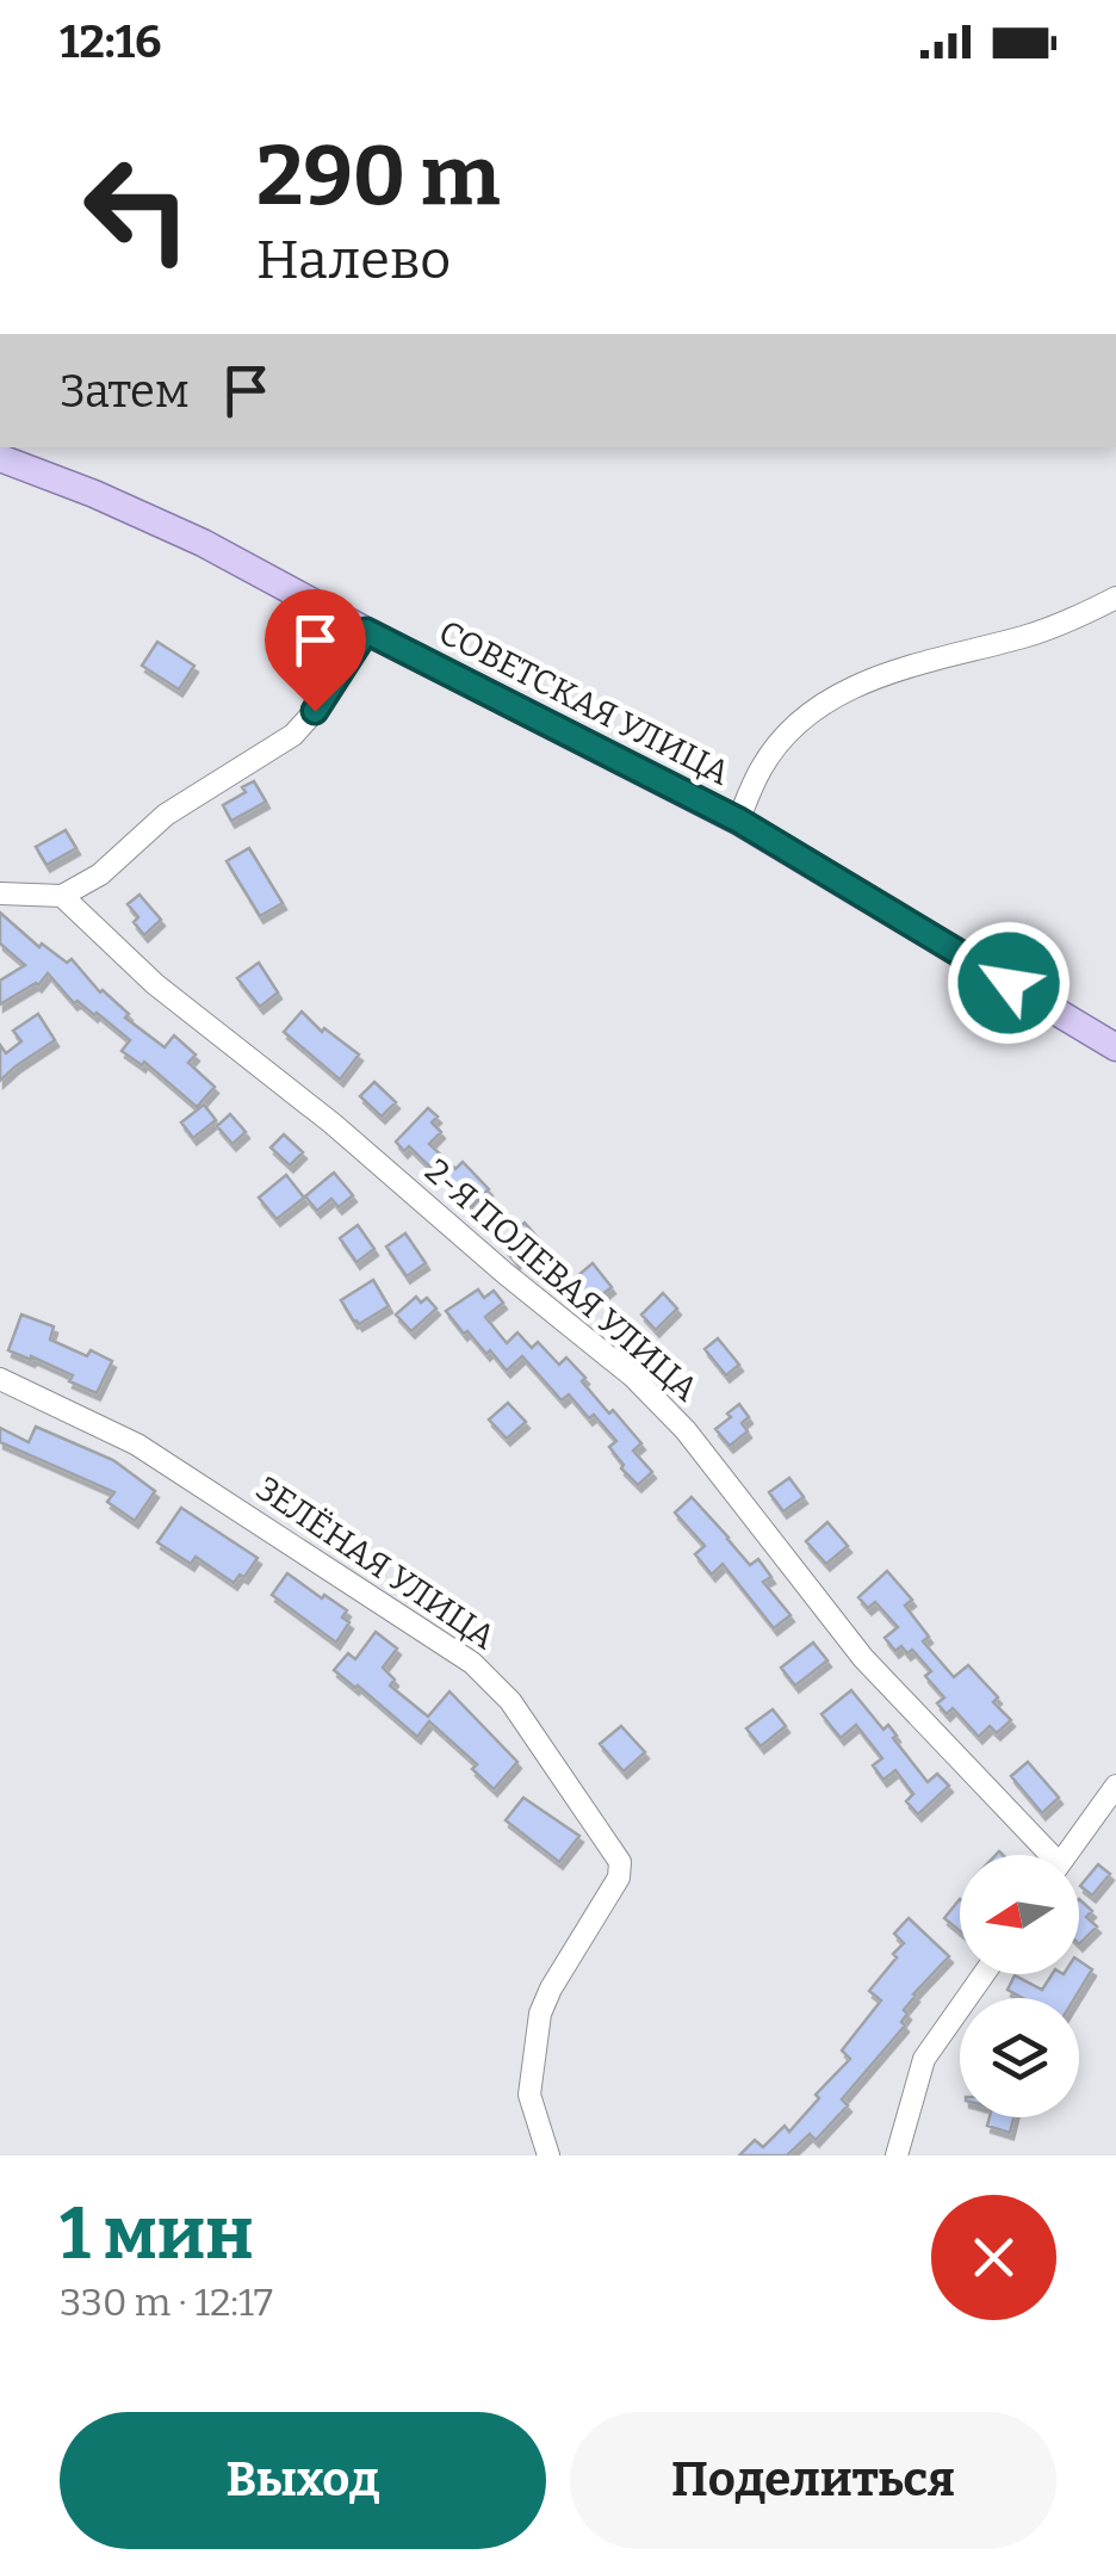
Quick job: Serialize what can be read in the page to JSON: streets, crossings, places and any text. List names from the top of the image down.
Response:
{
  "streets": {
    "main road": ["СОВЕТСКАЯ УЛИЦА"],
    "street": ["2-Я ПОЛЕВАЯ УЛИЦА", "ЗЕЛЁНАЯ УЛИЦА"]
  },
  "north": "left",
  "page": {
    "status": "12:16",
    "turn": ["290 m", "Налево"],
    "then": "Затем",
    "heading": ["1 мин", "330 m · 12:17"],
    "buttons": ["Выход", "Поделиться"]
  }
}
